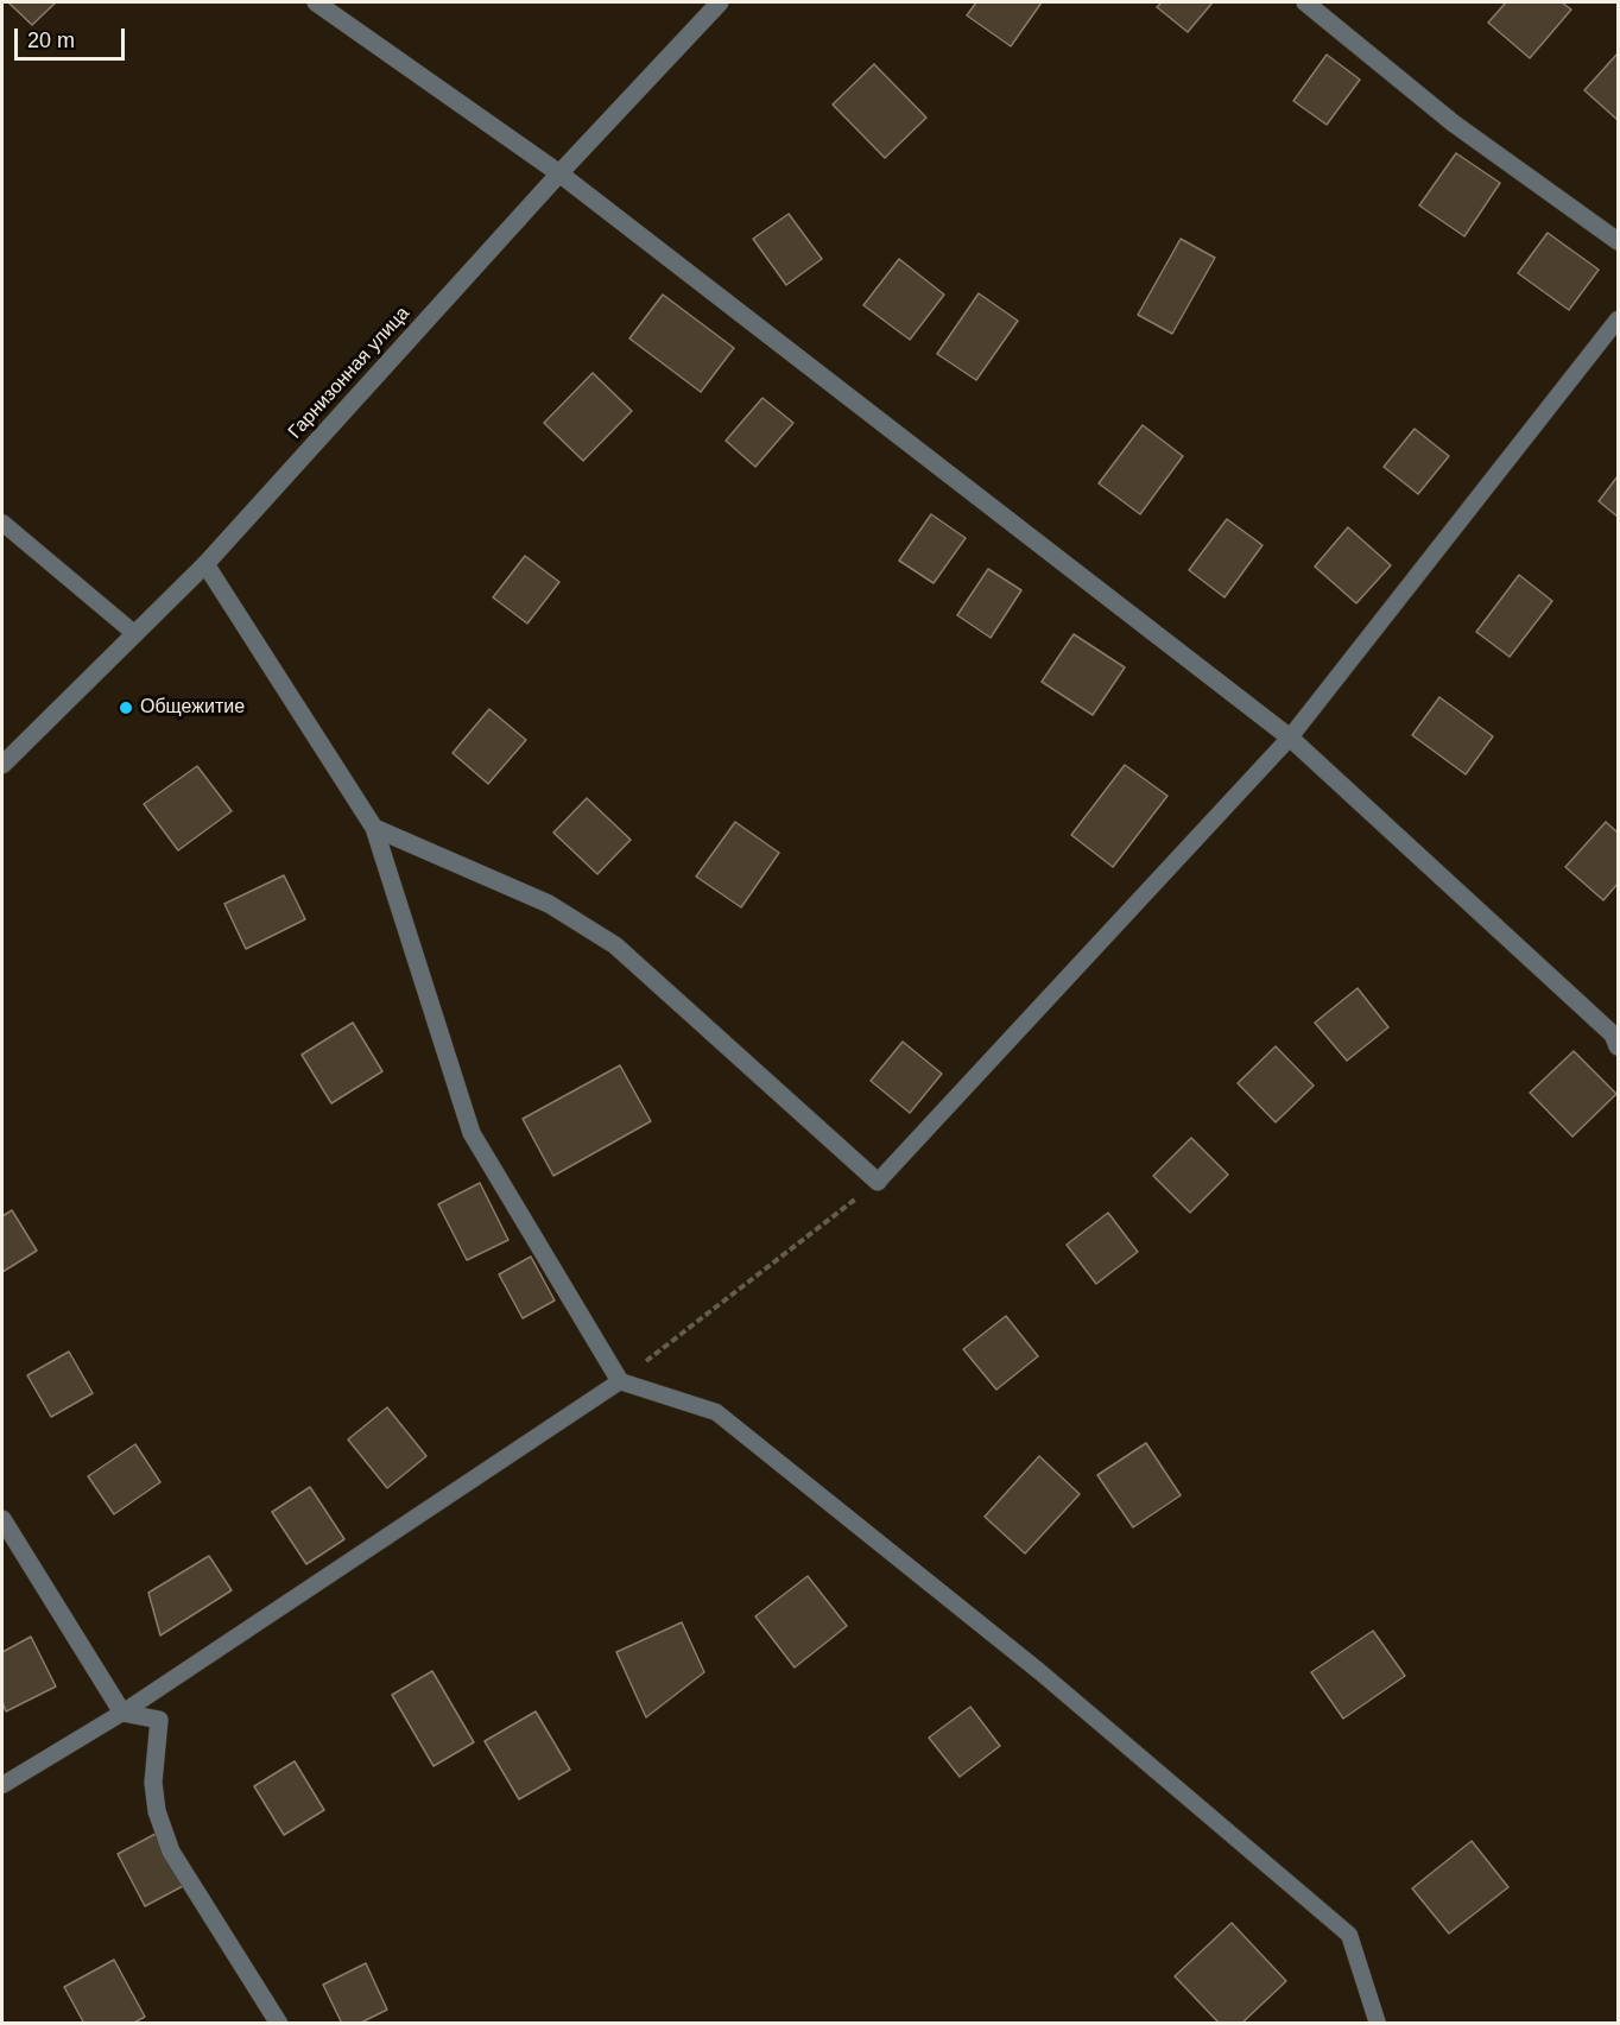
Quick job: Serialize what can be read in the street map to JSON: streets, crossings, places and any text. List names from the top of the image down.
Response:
{
  "streets": {
    "street": ["Гарнизонная улица"]
  },
  "places": ["Общежитие"],
  "scale_bar": "20 m"
}
